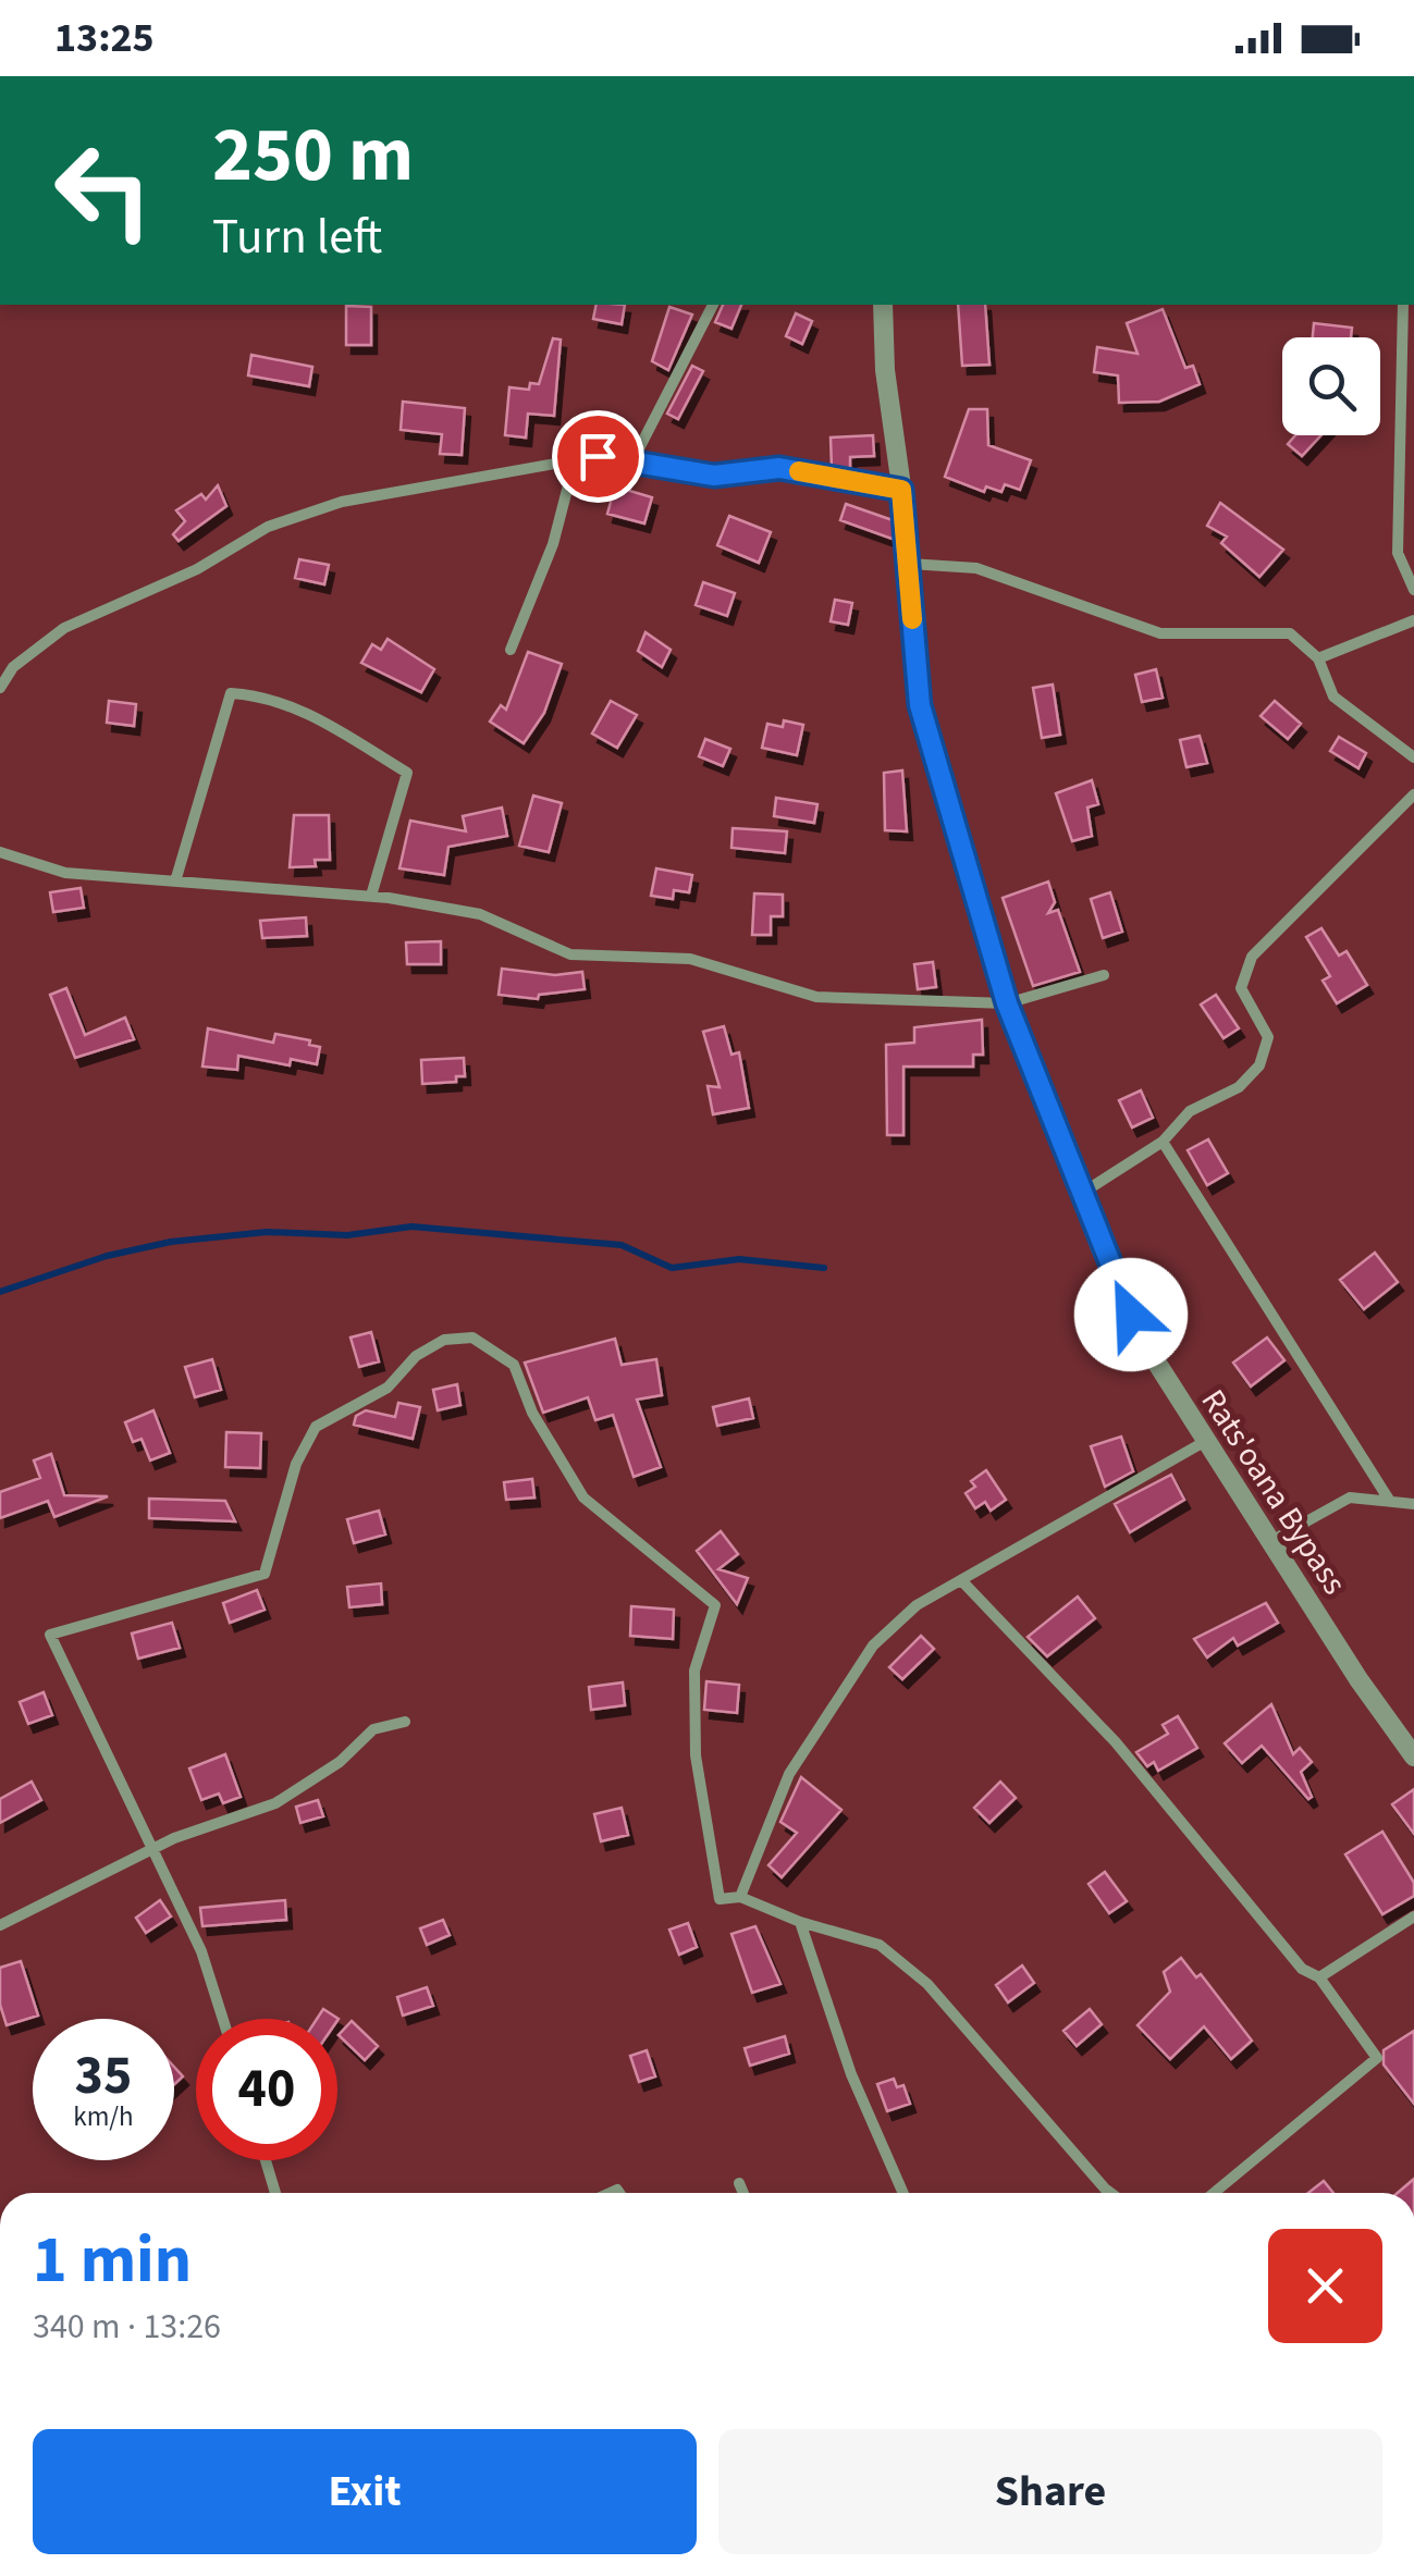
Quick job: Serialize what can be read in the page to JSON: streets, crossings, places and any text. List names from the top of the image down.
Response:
{
  "streets": {
    "street": ["Rats'oana Bypass"]
  },
  "page": {
    "status": "13:25",
    "turn": ["250 m", "Turn left"],
    "speed": "35 km/h",
    "limit": "40",
    "heading": ["1 min", "340 m · 13:26"],
    "buttons": ["Exit", "Share"]
  }
}
